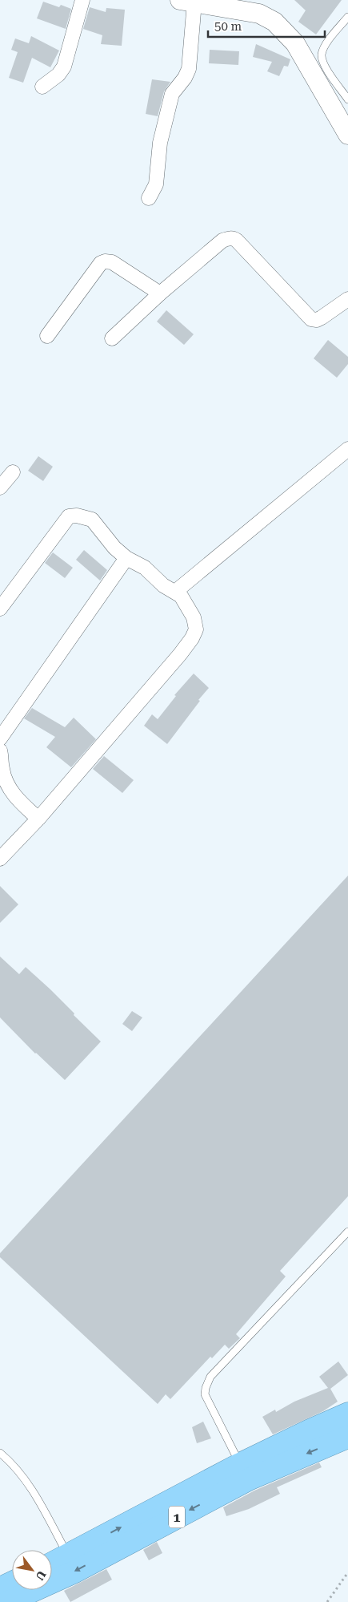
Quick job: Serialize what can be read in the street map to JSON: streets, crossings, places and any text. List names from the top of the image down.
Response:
{
  "streets": {
    "highway": ["1"]
  },
  "scale_bar": "50 m",
  "north": "bottom right"
}
